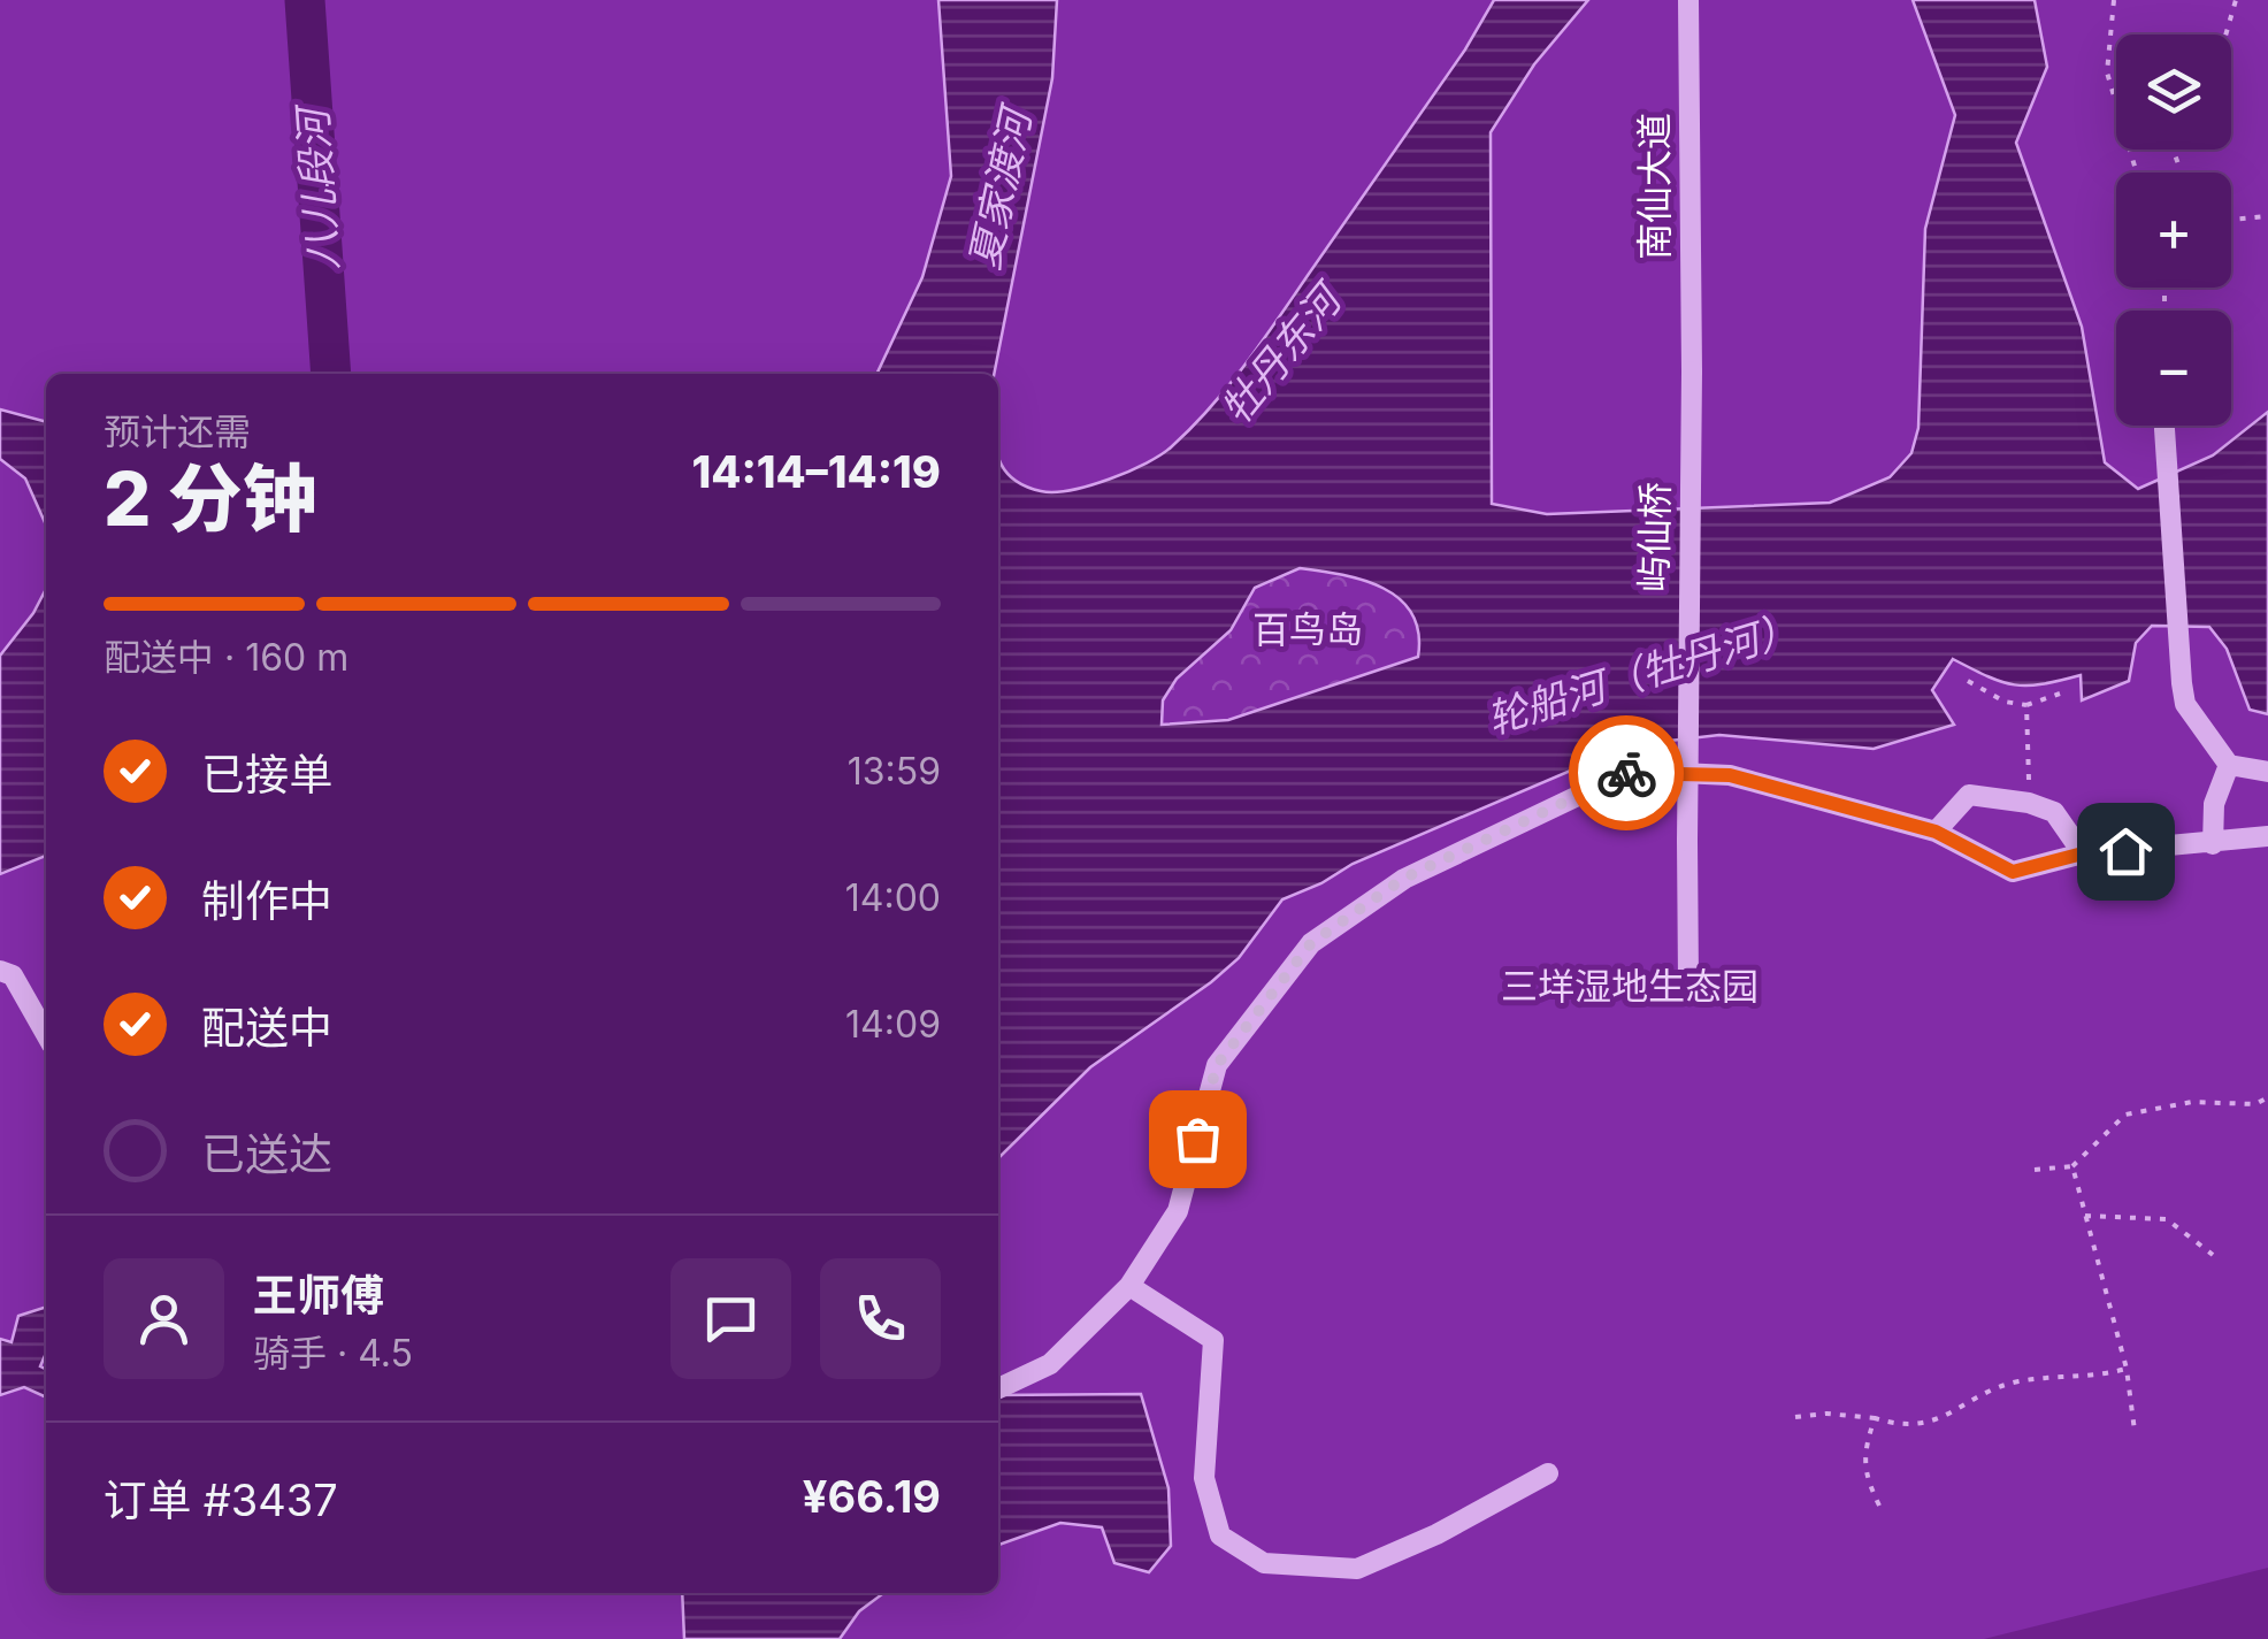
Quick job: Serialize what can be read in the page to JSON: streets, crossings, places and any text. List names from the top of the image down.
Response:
{
  "streets": {
    "lane": ["南仙大道", "屿仙桥"]
  },
  "crossings": [
    ["南仙大道", "屿仙桥"]
  ],
  "water": [
    "八儿段河",
    "夏家渡河",
    "牡丹东河",
    "轮船河（牡丹河）"
  ],
  "parks": ["百鸟岛", "三垟湿地生态园"],
  "page": {
    "map_buttons": ["+", "−"],
    "heading": ["2 分钟", "预计还需", "14:14–14:19"],
    "panel": [
      "王师傅",
      "骑手 · 4.5",
      "订单 #3437",
      "¥66.19"
    ],
    "bar": "配送中 · 160 m",
    "list": [
      ["已接单", "13:59"],
      ["制作中", "14:00"],
      ["配送中", "14:09"],
      "已送达"
    ]
  }
}
